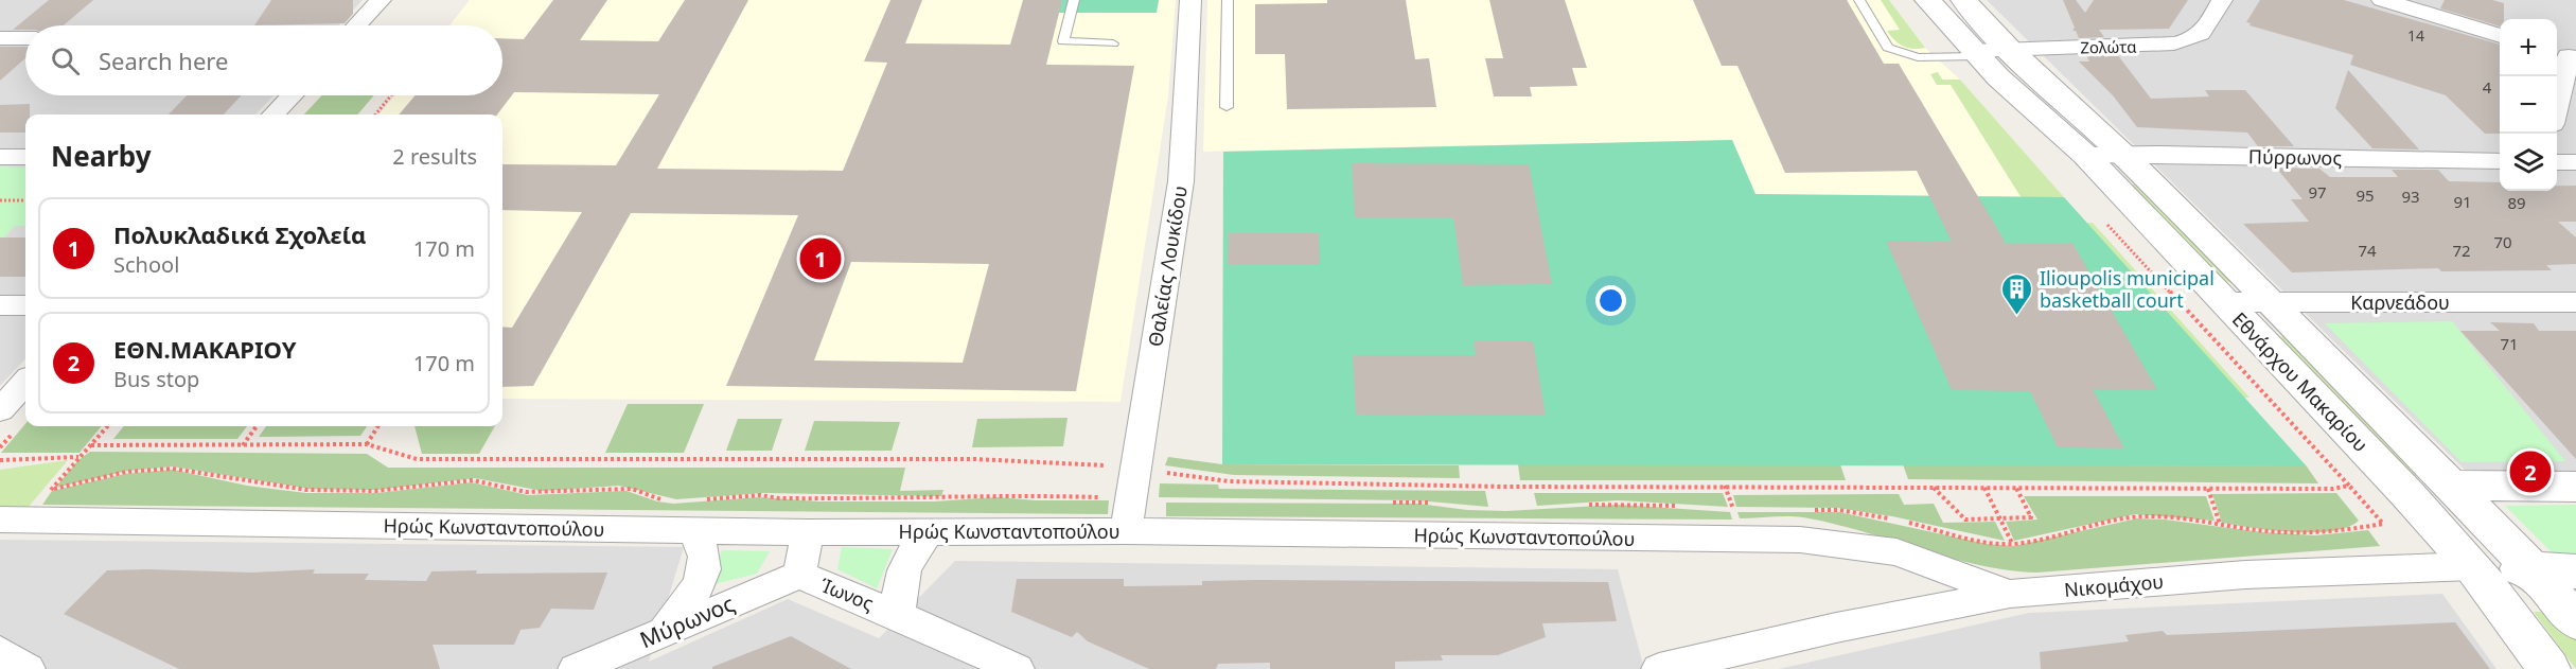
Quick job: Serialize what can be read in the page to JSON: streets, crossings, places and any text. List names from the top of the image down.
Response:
{
  "streets": {
    "street": [
      "Ζολώτα",
      "Πύρρωνος",
      "Θαλείας Λουκίδου",
      "Καρνεάδου",
      "Εθνάρχου Μακαρίου",
      "Ηρώς Κωνσταντοπούλου",
      "Νικομάχου",
      "Ίωνος",
      "Μύρωνος"
    ]
  },
  "crossings": [
    ["Ζολώτα", "Εθνάρχου Μακαρίου"],
    ["Πύρρωνος", "Εθνάρχου Μακαρίου"],
    ["Θαλείας Λουκίδου", "Ηρώς Κωνσταντοπούλου"],
    ["Καρνεάδου", "Εθνάρχου Μακαρίου"],
    ["Εθνάρχου Μακαρίου", "Νικομάχου"],
    ["Ηρώς Κωνσταντοπούλου", "Νικομάχου"],
    ["Ηρώς Κωνσταντοπούλου", "Ίωνος"],
    ["Ίωνος", "Μύρωνος"]
  ],
  "places": {
    "building": ["Ilioupolis municipal basketball court"]
  },
  "house_numbers": [
    "14",
    "4",
    "97",
    "95",
    "93",
    "91",
    "89",
    "70",
    "74",
    "72",
    "71"
  ],
  "page": {
    "map_buttons": ["+", "−"],
    "search": "Search here",
    "heading": ["Nearby", "2 results"],
    "list": [
      {
        "mark": "1",
        "name": "Πολυκλαδικά Σχολεία",
        "note": "School",
        "value": "170 m"
      },
      {
        "mark": "2",
        "name": "ΕΘΝ.ΜΑΚΑΡΙΟΥ",
        "note": "Bus stop",
        "value": "170 m"
      }
    ],
    "pins": ["1", "2"]
  }
}
